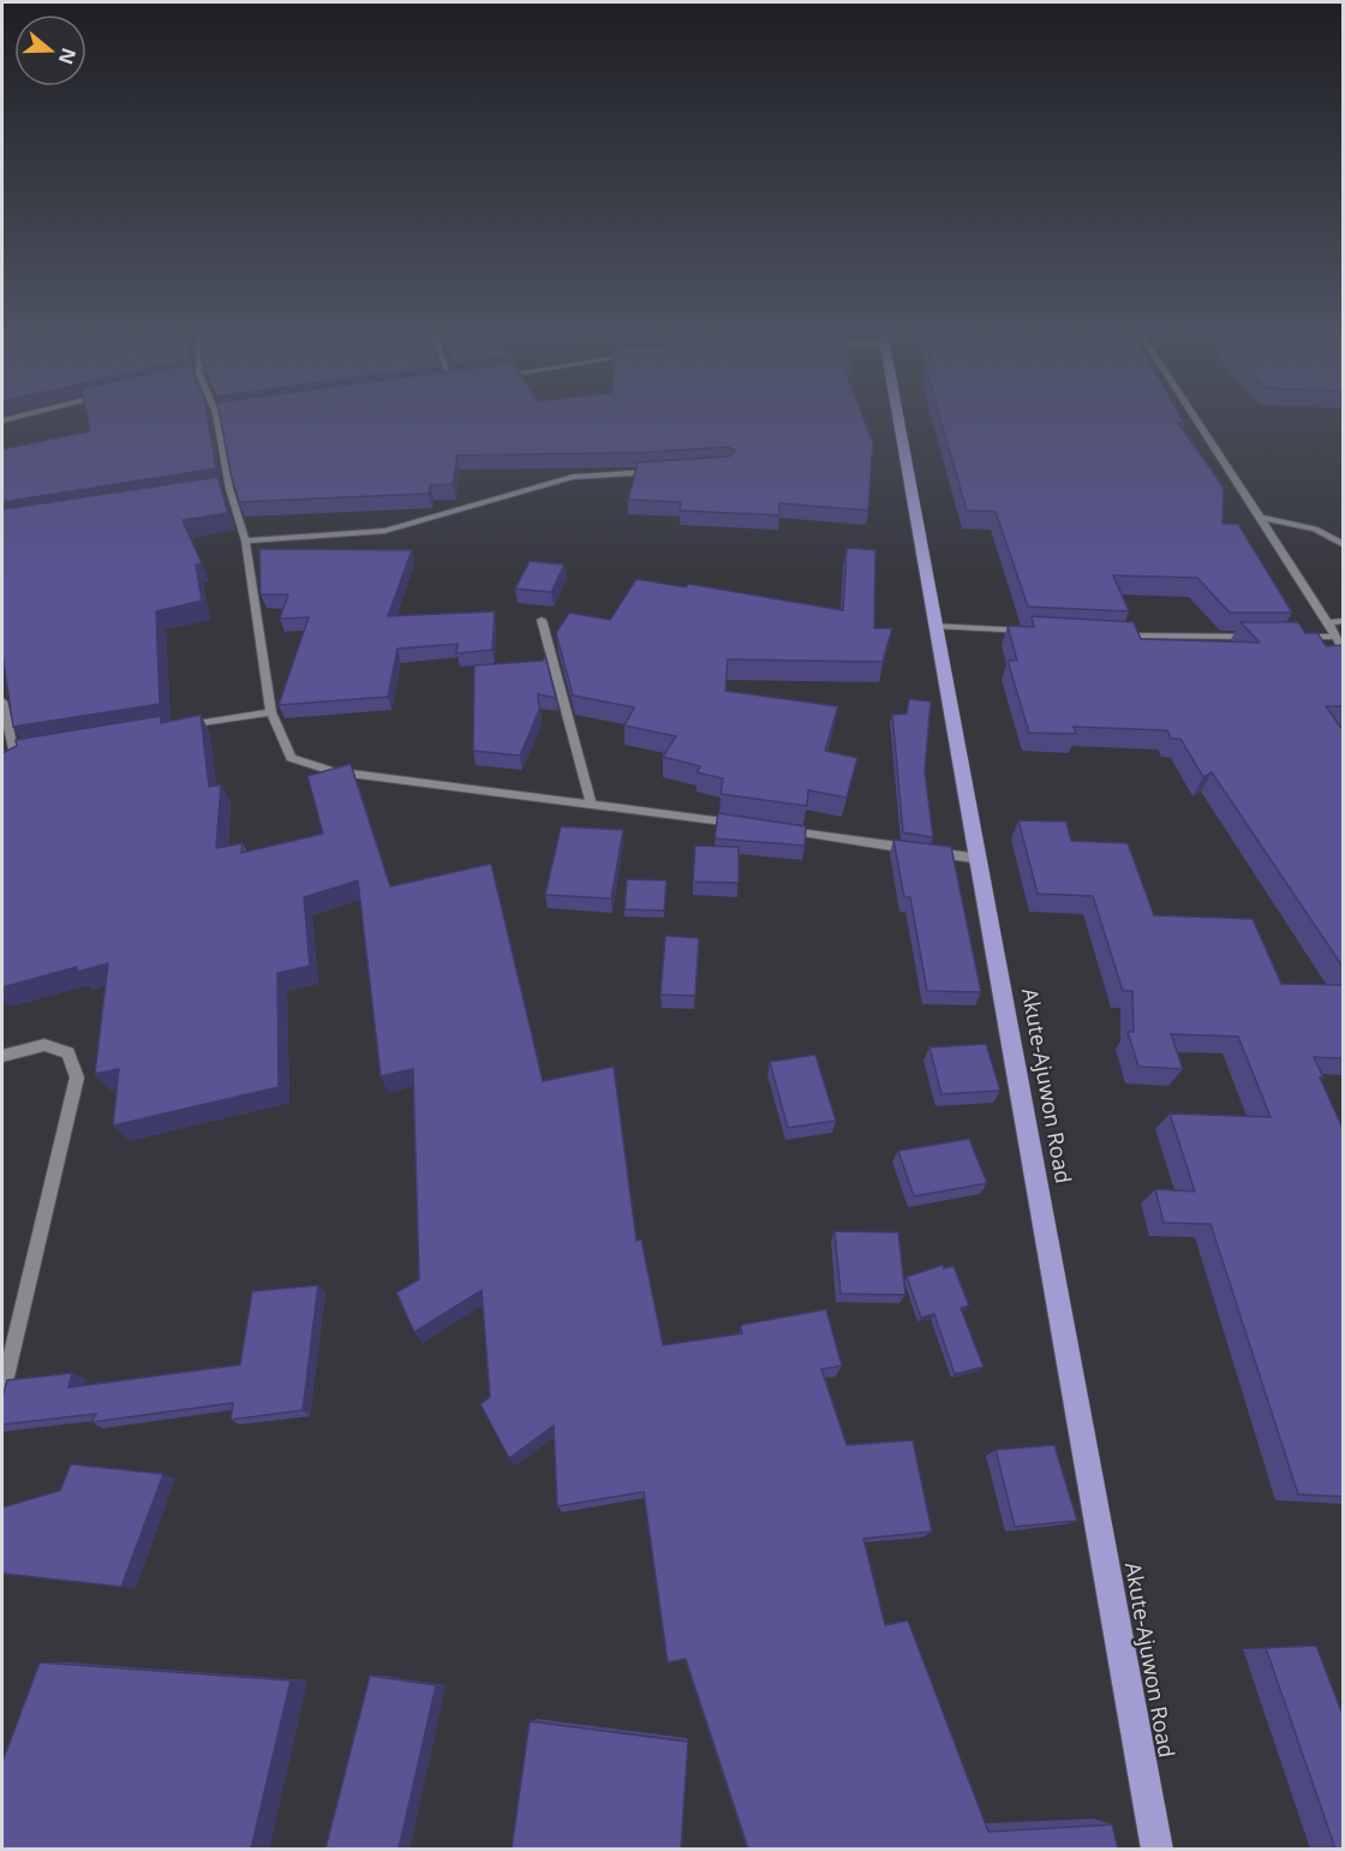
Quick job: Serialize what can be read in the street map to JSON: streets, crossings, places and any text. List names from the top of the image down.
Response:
{
  "streets": {
    "main road": ["Akute-Ajuwon Road"]
  },
  "north": "right"
}
